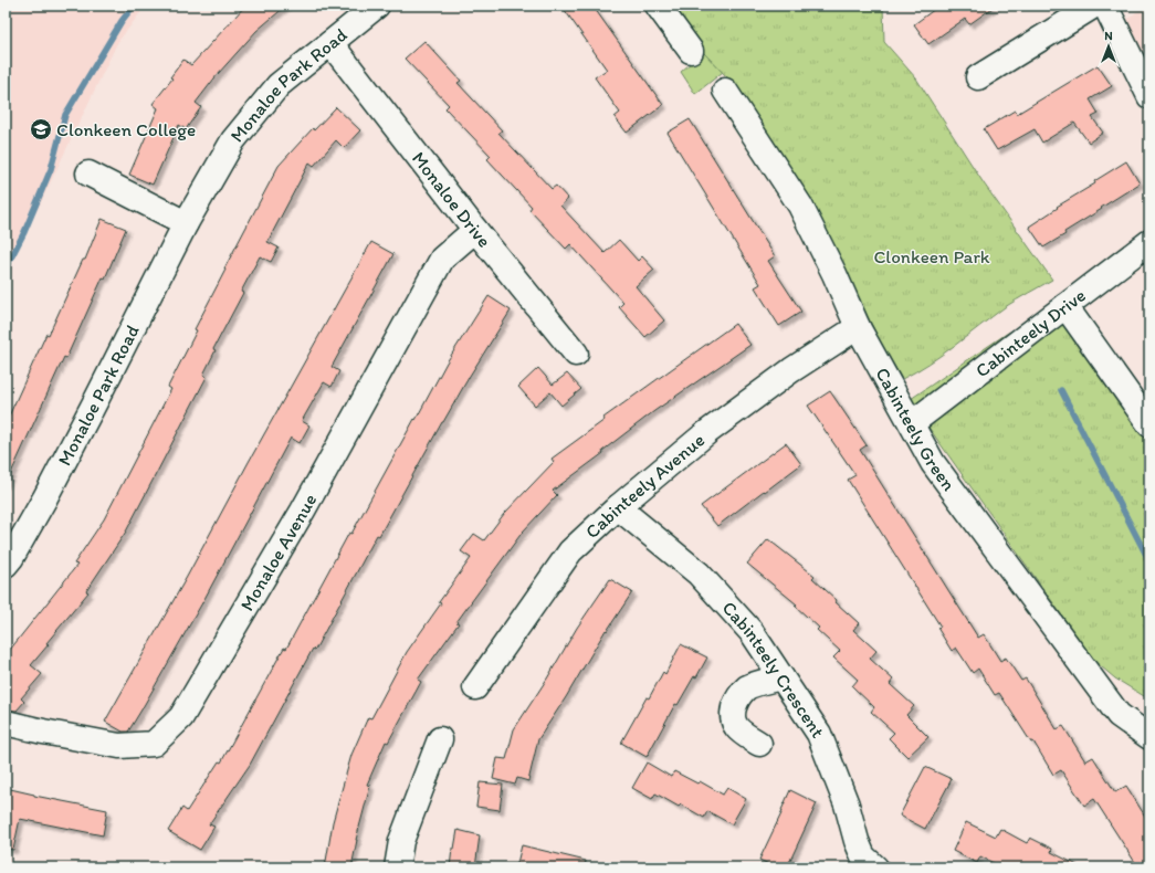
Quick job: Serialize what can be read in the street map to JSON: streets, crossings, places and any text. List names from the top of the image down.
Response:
{
  "streets": {
    "street": [
      "Monaloe Park Road",
      "Monaloe Drive",
      "Cabinteely Drive",
      "Cabinteely Green",
      "Cabinteely Avenue",
      "Monaloe Avenue",
      "Cabinteely Crescent"
    ]
  },
  "crossings": [
    ["Monaloe Park Road", "Monaloe Drive"],
    ["Monaloe Drive", "Monaloe Avenue"],
    ["Cabinteely Drive", "Cabinteely Green"],
    ["Cabinteely Green", "Cabinteely Avenue"],
    ["Cabinteely Avenue", "Cabinteely Crescent"]
  ],
  "parks": ["Clonkeen Park"],
  "places": {
    "school or university": ["Clonkeen College"]
  },
  "north": "top"
}
